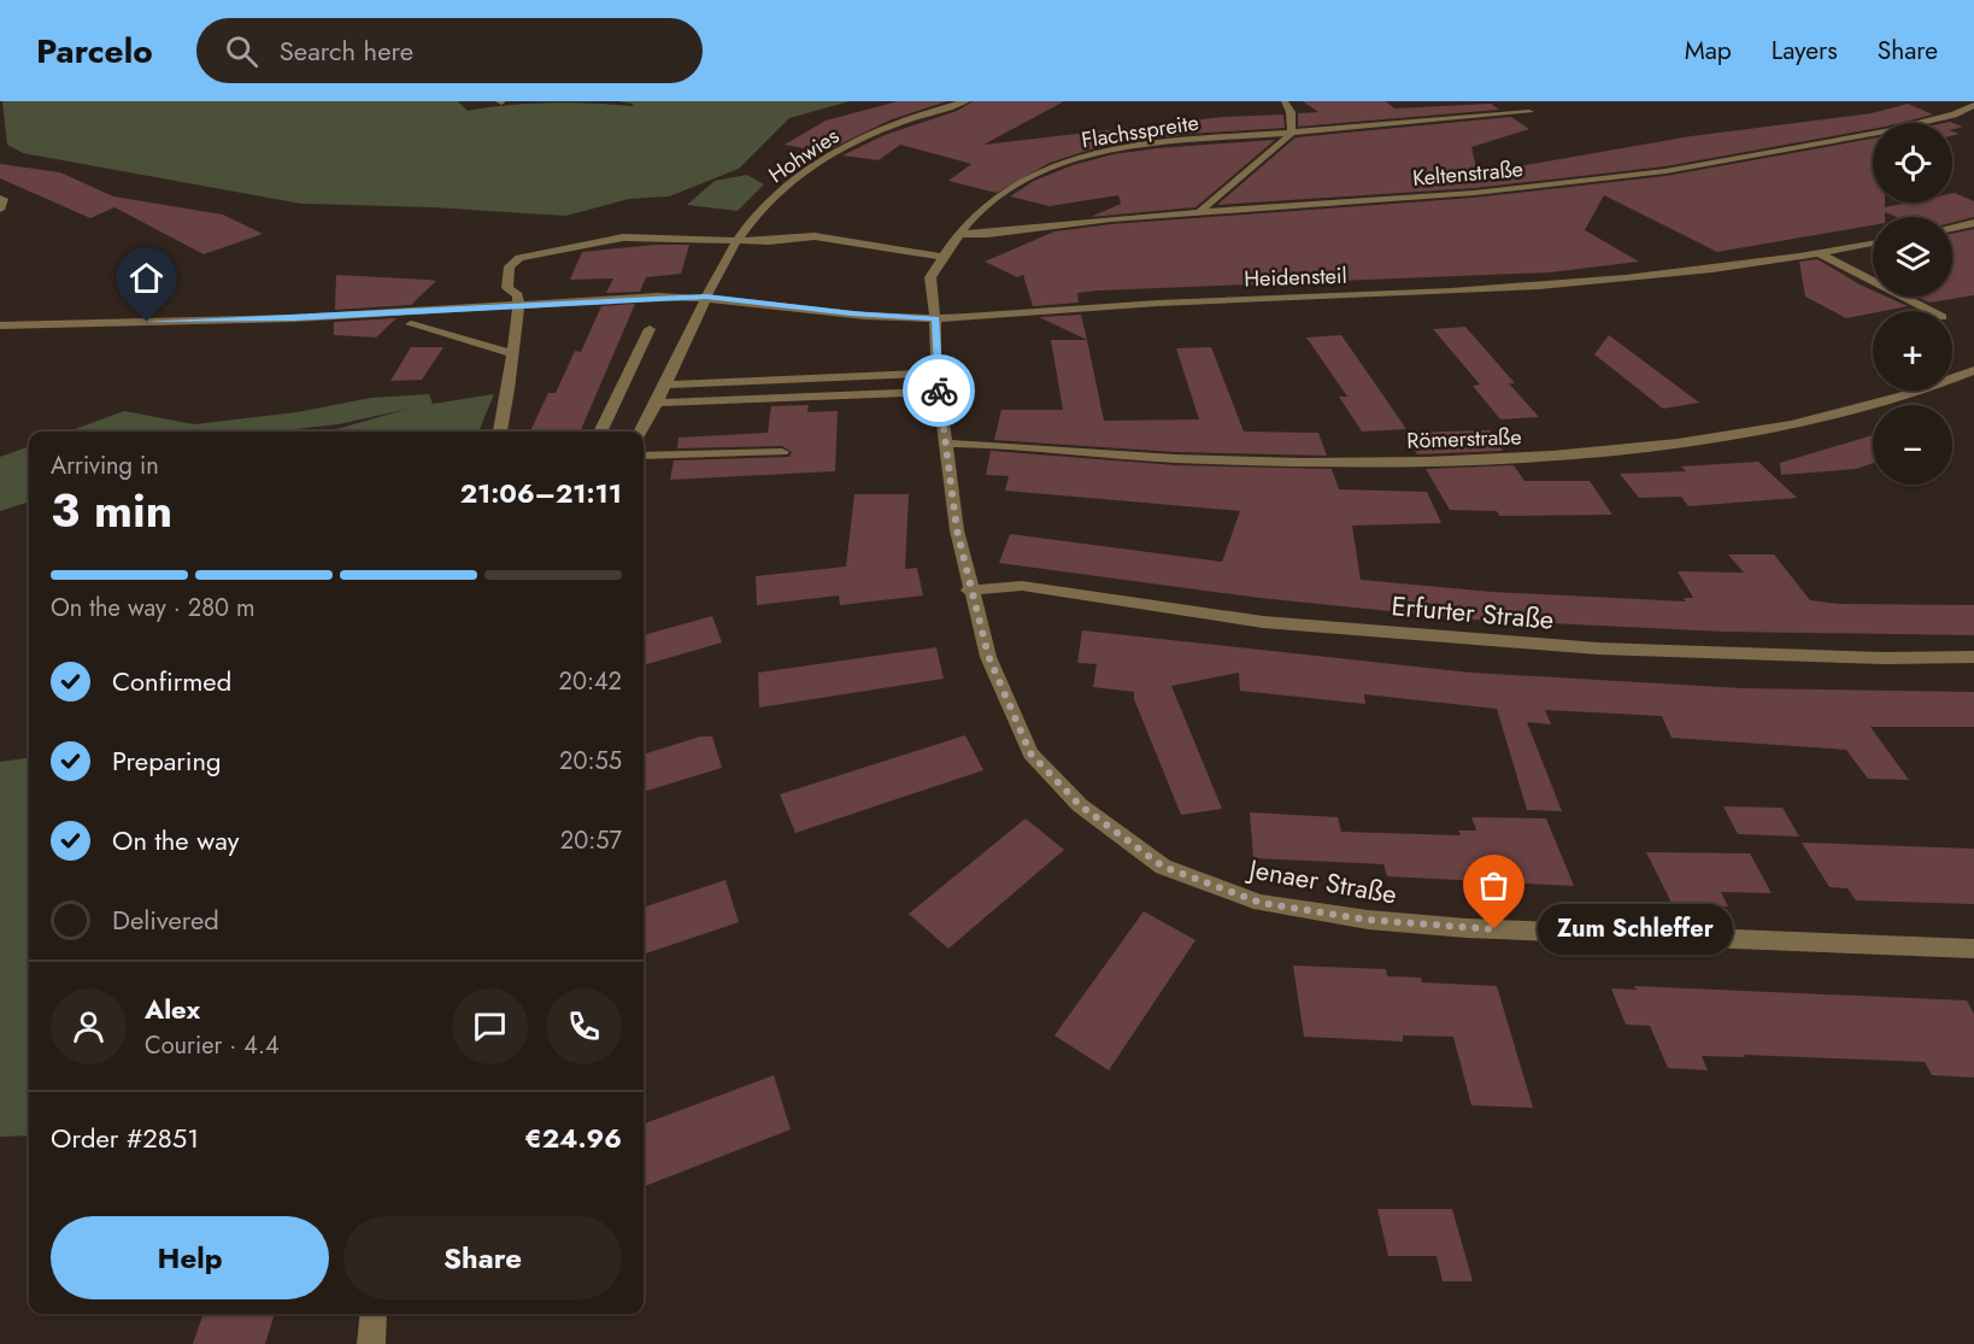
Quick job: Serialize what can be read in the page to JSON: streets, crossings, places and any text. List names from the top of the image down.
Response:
{
  "streets": {
    "street": [
      "Flachsspreite",
      "Hohwies",
      "Keltenstraße",
      "Heidensteil",
      "Römerstraße",
      "Erfurter Straße",
      "Jenaer Straße"
    ]
  },
  "crossings": [
    ["Flachsspreite", "Keltenstraße"],
    ["Flachsspreite", "Heidensteil"],
    ["Flachsspreite", "Jenaer Straße"],
    ["Hohwies", "Heidensteil"],
    ["Heidensteil", "Jenaer Straße"],
    ["Römerstraße", "Jenaer Straße"],
    ["Erfurter Straße", "Jenaer Straße"]
  ],
  "places": ["Zum Schleffer"],
  "page": {
    "header": "Parcelo",
    "search": "Search here",
    "nav": ["Map", "Layers", "Share"],
    "map_buttons": ["+", "−"],
    "heading": ["3 min", "Arriving in", "21:06–21:11"],
    "panel": [
      "Alex",
      "Courier · 4.4",
      "Order #2851",
      "€24.96"
    ],
    "bar": "On the way · 280 m",
    "list": [
      ["Confirmed", "20:42"],
      ["Preparing", "20:55"],
      ["On the way", "20:57"],
      "Delivered"
    ],
    "bubble": "Zum Schleffer",
    "buttons": ["Help", "Share"]
  }
}
